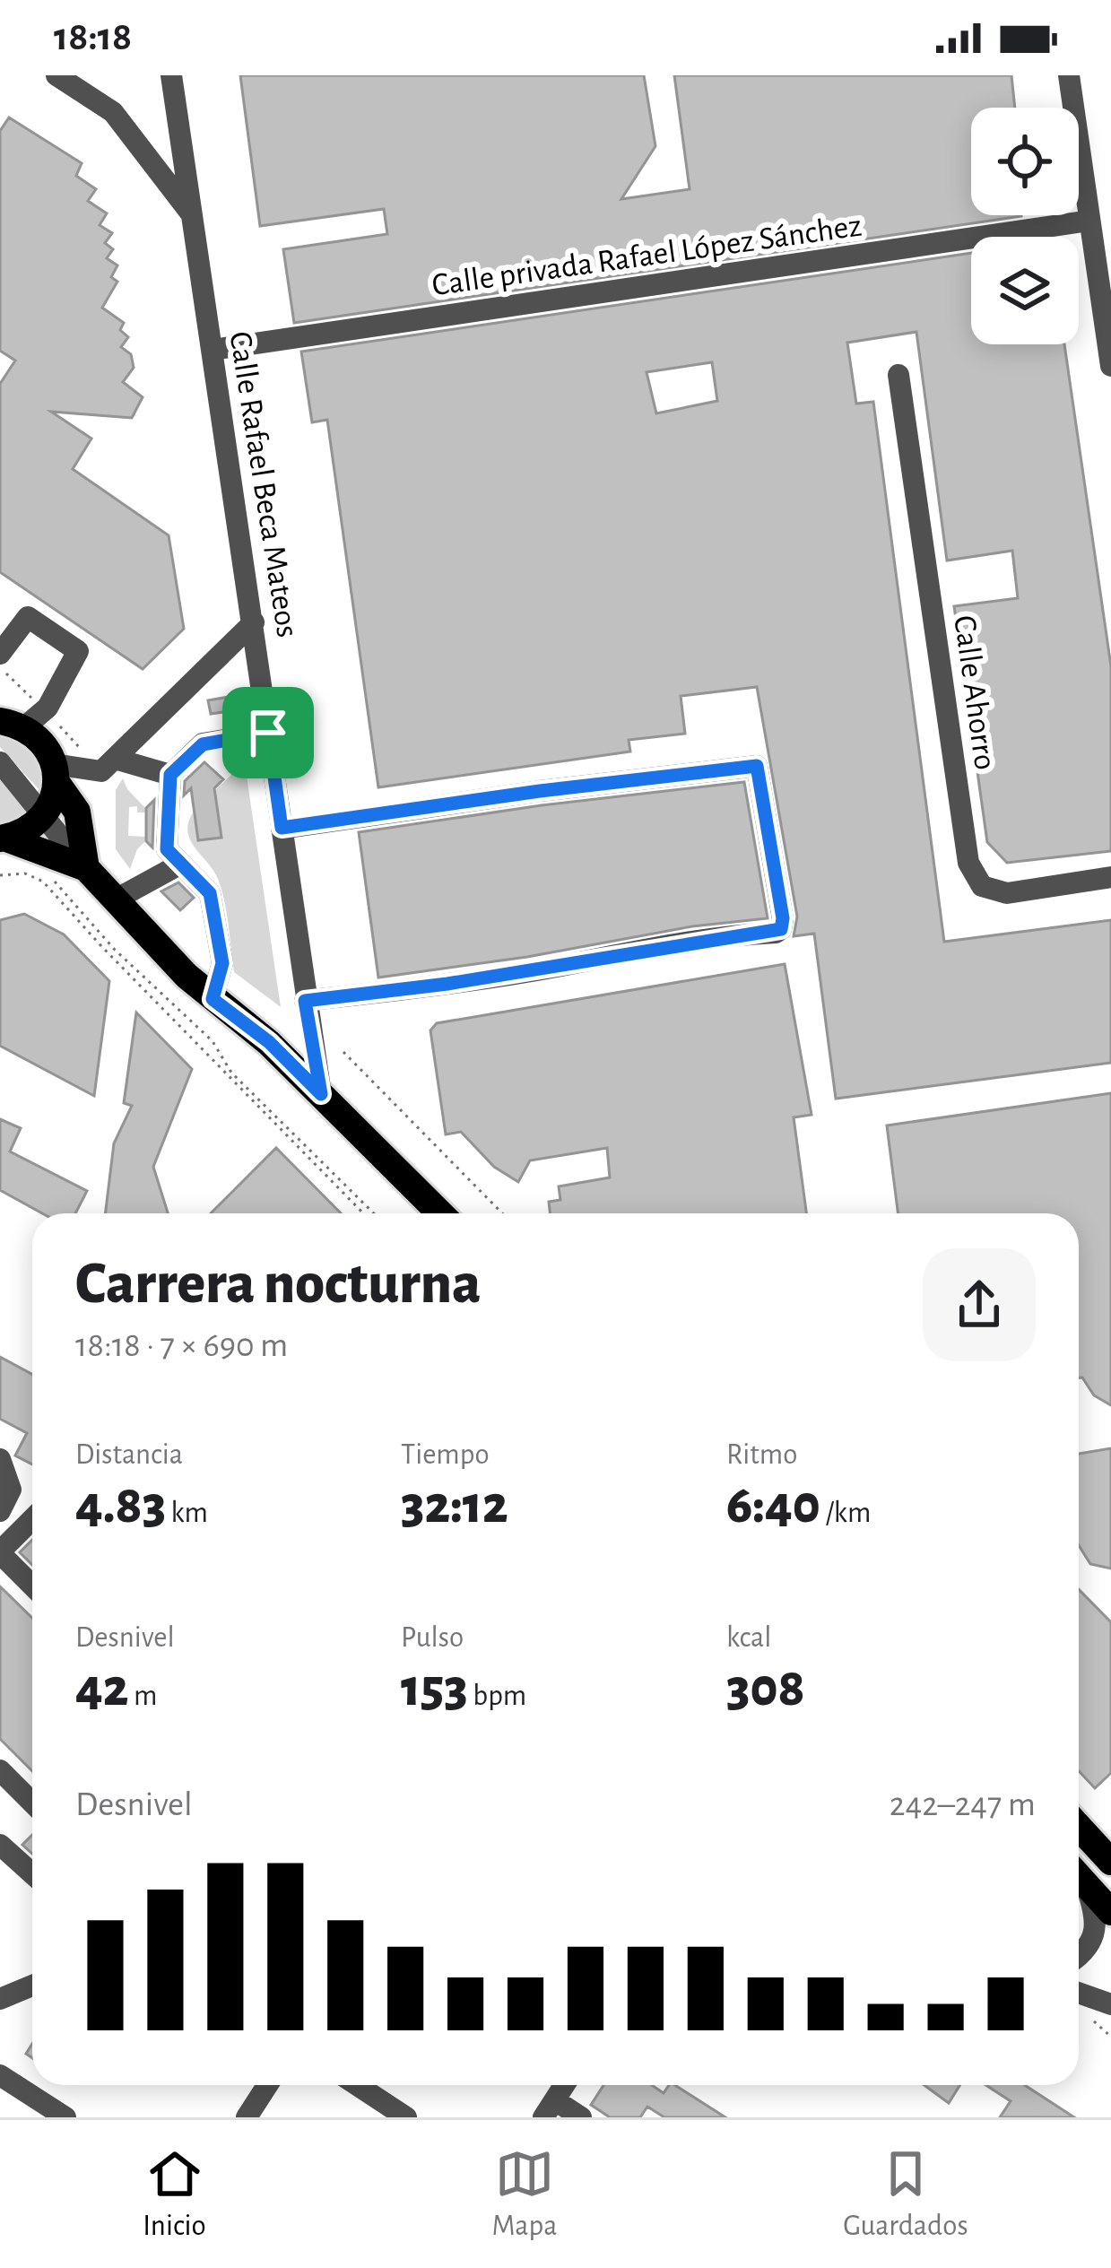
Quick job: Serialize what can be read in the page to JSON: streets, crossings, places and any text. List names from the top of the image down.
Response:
{
  "streets": {
    "street": ["Calle privada Rafael López Sánchez", "Calle Rafael Beca Mateos", "Calle Ahorro"]
  },
  "crossings": [
    ["Calle privada Rafael López Sánchez", "Calle Rafael Beca Mateos"]
  ],
  "page": {
    "status": "18:18",
    "heading": ["Carrera nocturna", "18:18 · 7 × 690 m"],
    "stats": [
      ["Distancia", "4.83 km"],
      ["Tiempo", "32:12"],
      ["Ritmo", "6:40 /km"],
      ["Desnivel", "42 m"],
      ["Pulso", "153 bpm"],
      ["kcal", "308"]
    ],
    "chart": ["Desnivel", "242–247 m"],
    "tabs": ["Inicio", "Mapa", "Guardados"]
  }
}
